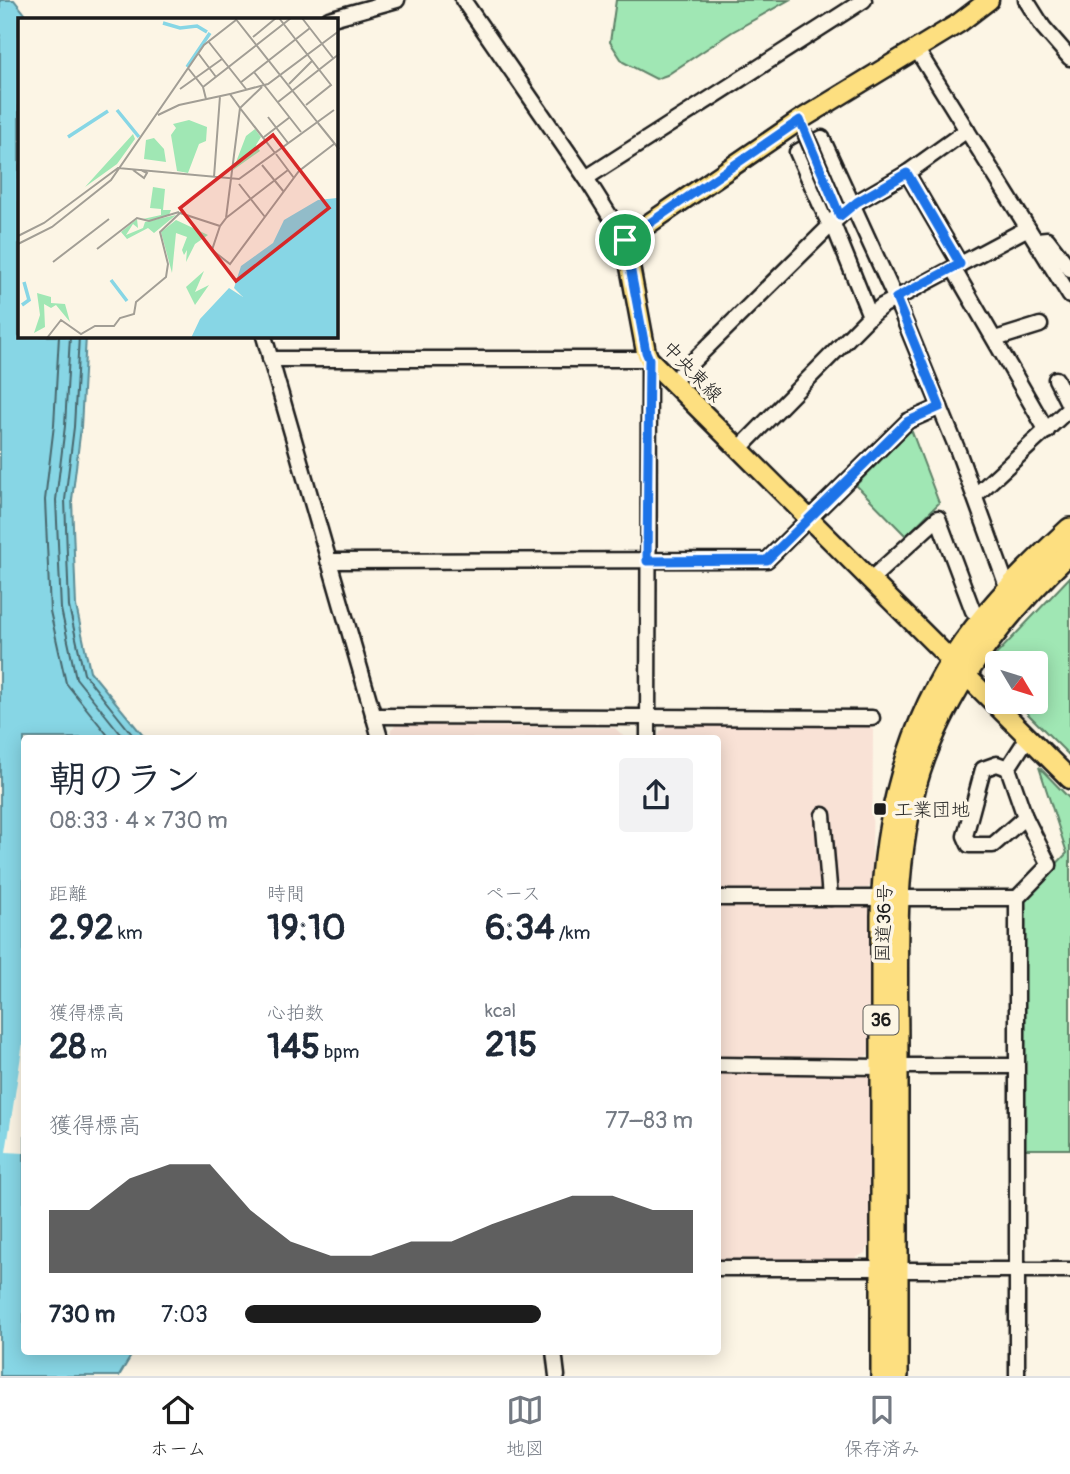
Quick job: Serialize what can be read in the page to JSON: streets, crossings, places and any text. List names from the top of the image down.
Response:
{
  "streets": {
    "highway": ["国道36号", "36"],
    "main road": ["中央東線"]
  },
  "crossings": [
    ["中央東線", "国道36号"]
  ],
  "places": {
    "transit": ["工業団地"]
  },
  "north": "bottom right",
  "page": {
    "heading": ["朝のラン", "08:33 · 4 × 730 m"],
    "stats": [
      ["距離", "2.92 km"],
      ["時間", "19:10"],
      ["ペース", "6:34 /km"],
      ["獲得標高", "28 m"],
      ["心拍数", "145 bpm"],
      ["kcal", "215"]
    ],
    "chart": ["獲得標高", "77–83 m"],
    "list": [
      {
        "name": "730 m",
        "note": "7:03"
      }
    ],
    "tabs": ["ホーム", "地図", "保存済み"]
  }
}
